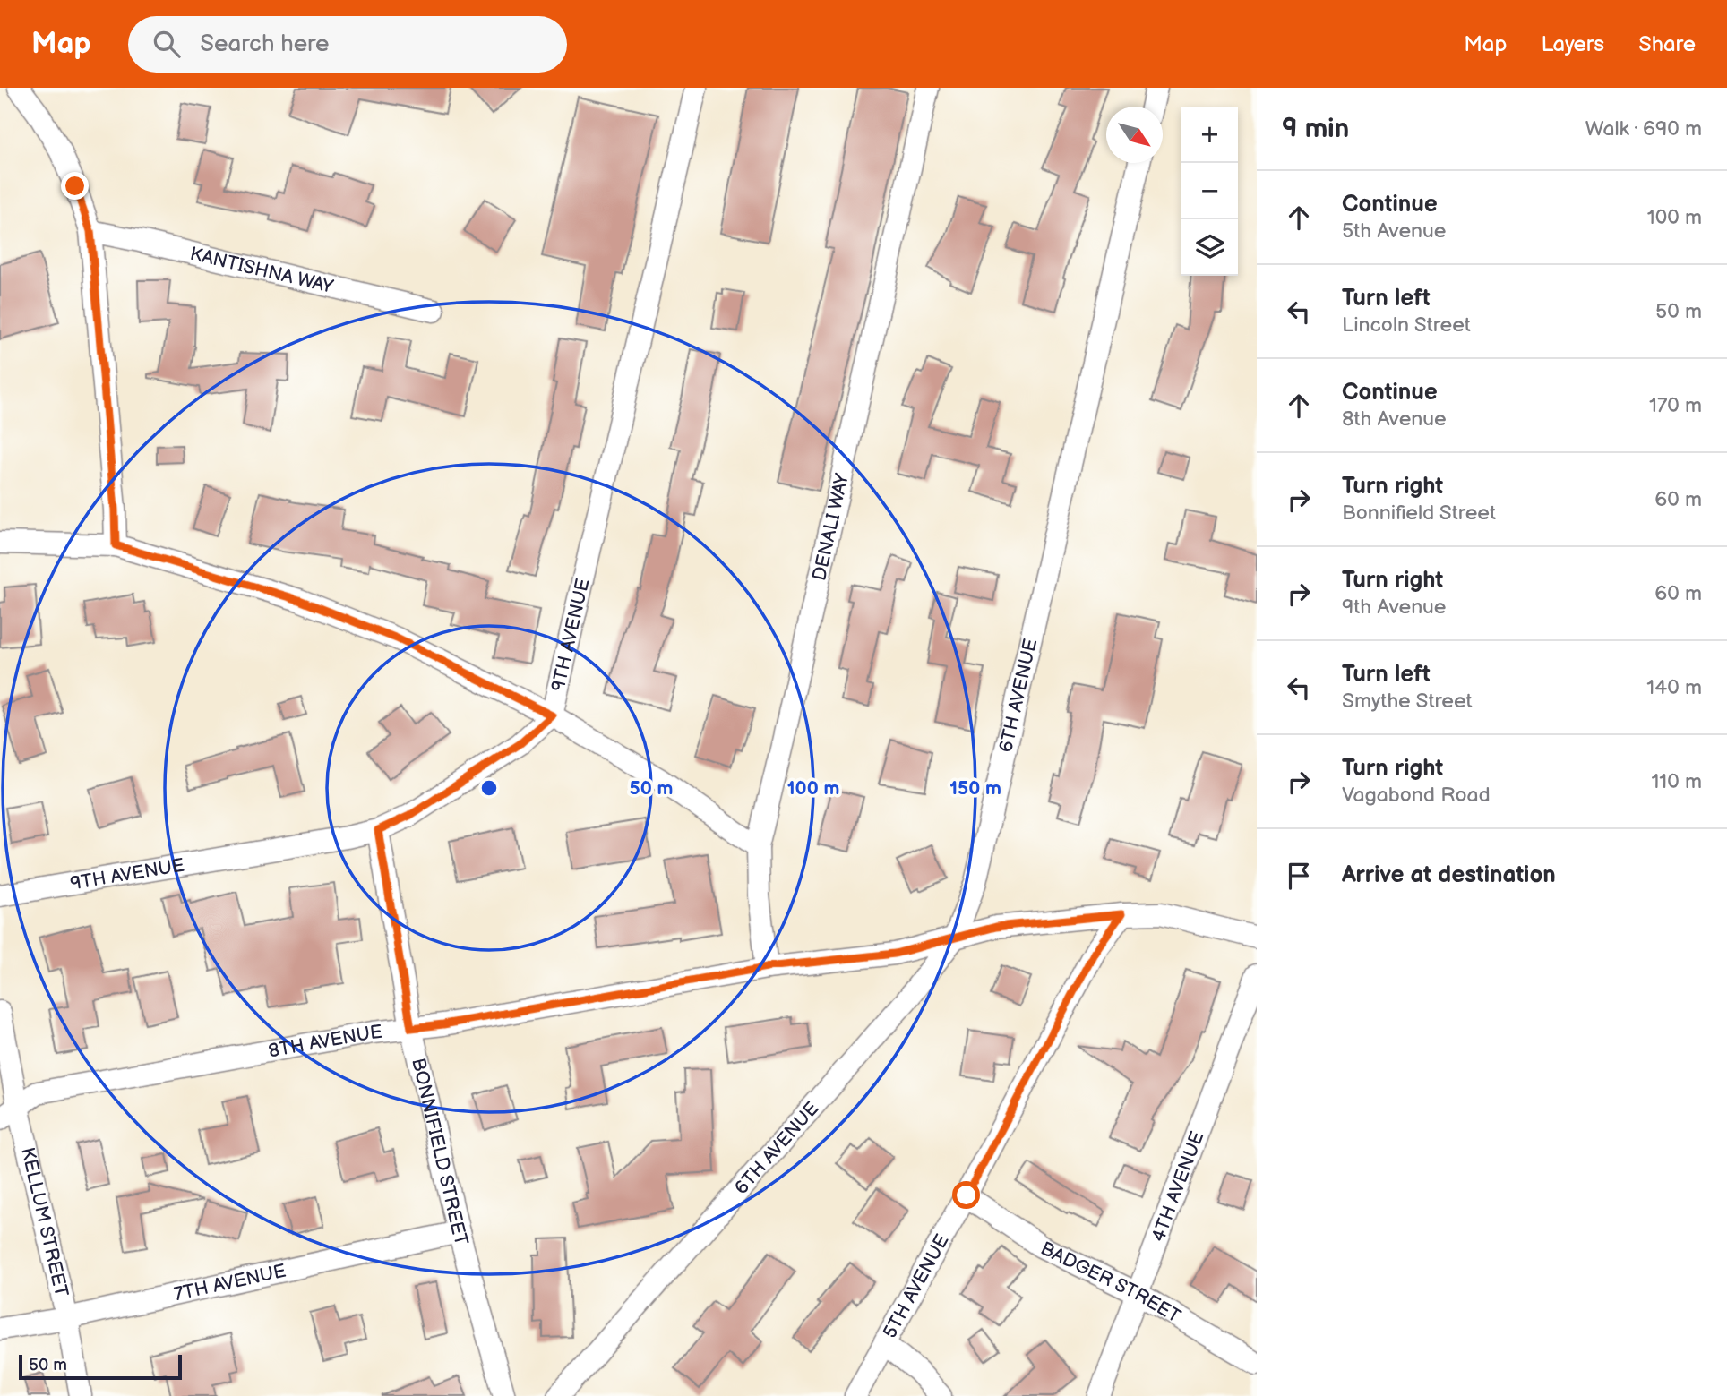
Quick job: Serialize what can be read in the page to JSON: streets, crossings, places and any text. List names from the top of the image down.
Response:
{
  "streets": {
    "street": [
      "KANTISHNA WAY",
      "DENALI WAY",
      "9TH AVENUE",
      "6TH AVENUE",
      "8TH AVENUE",
      "BONNIFIELD STREET",
      "4TH AVENUE",
      "KELLUM STREET",
      "BADGER STREET",
      "7TH AVENUE",
      "5TH AVENUE"
    ]
  },
  "crossings": [
    ["DENALI WAY", "8TH AVENUE"],
    ["9TH AVENUE", "BONNIFIELD STREET"],
    ["6TH AVENUE", "8TH AVENUE"],
    ["8TH AVENUE", "BONNIFIELD STREET"],
    ["8TH AVENUE", "KELLUM STREET"],
    ["8TH AVENUE", "5TH AVENUE"],
    ["BONNIFIELD STREET", "7TH AVENUE"],
    ["4TH AVENUE", "BADGER STREET"],
    ["KELLUM STREET", "7TH AVENUE"],
    ["BADGER STREET", "5TH AVENUE"]
  ],
  "scale_bar": "50 m",
  "north": "bottom right",
  "page": {
    "header": "Map",
    "search": "Search here",
    "nav": ["Map", "Layers", "Share"],
    "heading": ["9 min", "Walk · 690 m"],
    "map_buttons": ["+", "−"],
    "list": [
      ["Continue", "5th Avenue", "100 m"],
      ["Turn left", "Lincoln Street", "50 m"],
      ["Continue", "8th Avenue", "170 m"],
      ["Turn right", "Bonnifield Street", "60 m"],
      ["Turn right", "9th Avenue", "60 m"],
      ["Turn left", "Smythe Street", "140 m"],
      ["Turn right", "Vagabond Road", "110 m"],
      "Arrive at destination"
    ],
    "scale": "50 m"
  },
  "rings": ["50 m", "100 m", "150 m"]
}
